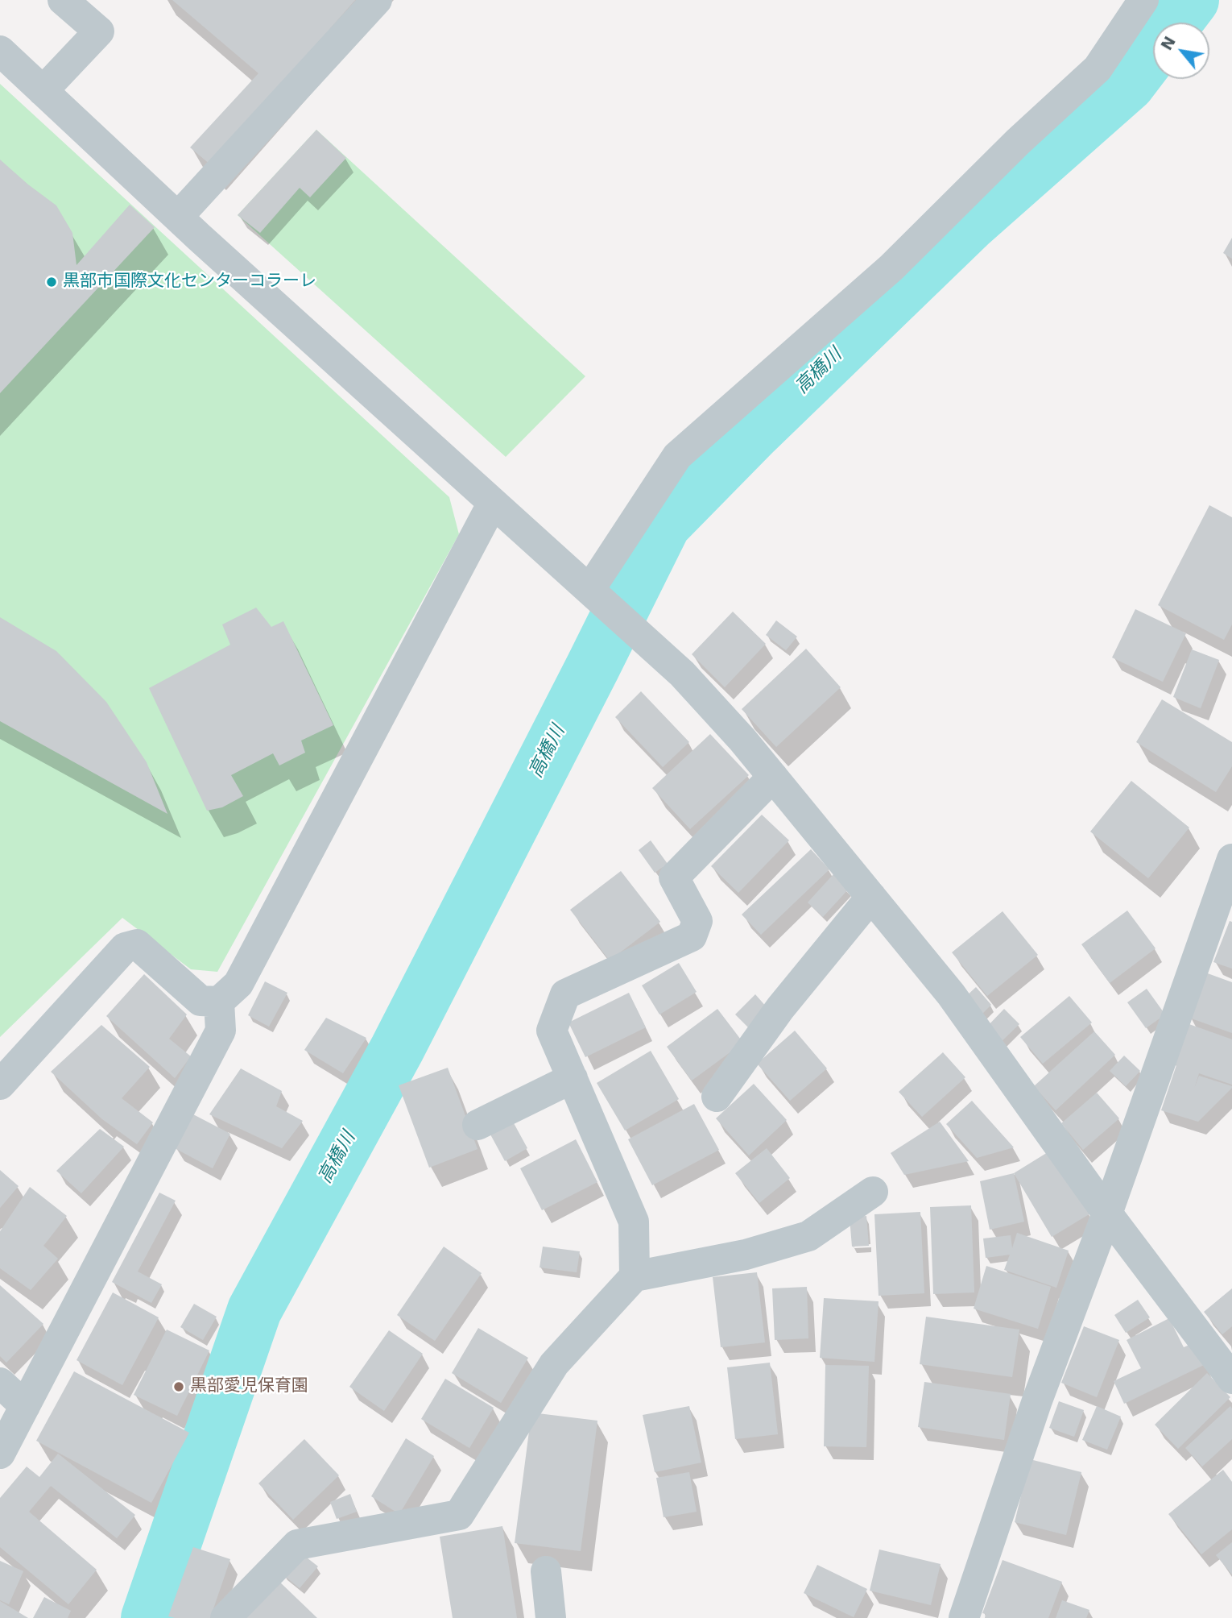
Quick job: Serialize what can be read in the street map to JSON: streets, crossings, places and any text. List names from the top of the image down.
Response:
{
  "water": ["高橋川"],
  "places": ["黒部市国際文化センターコラーレ", "黒部愛児保育園"],
  "north": "top left"
}
